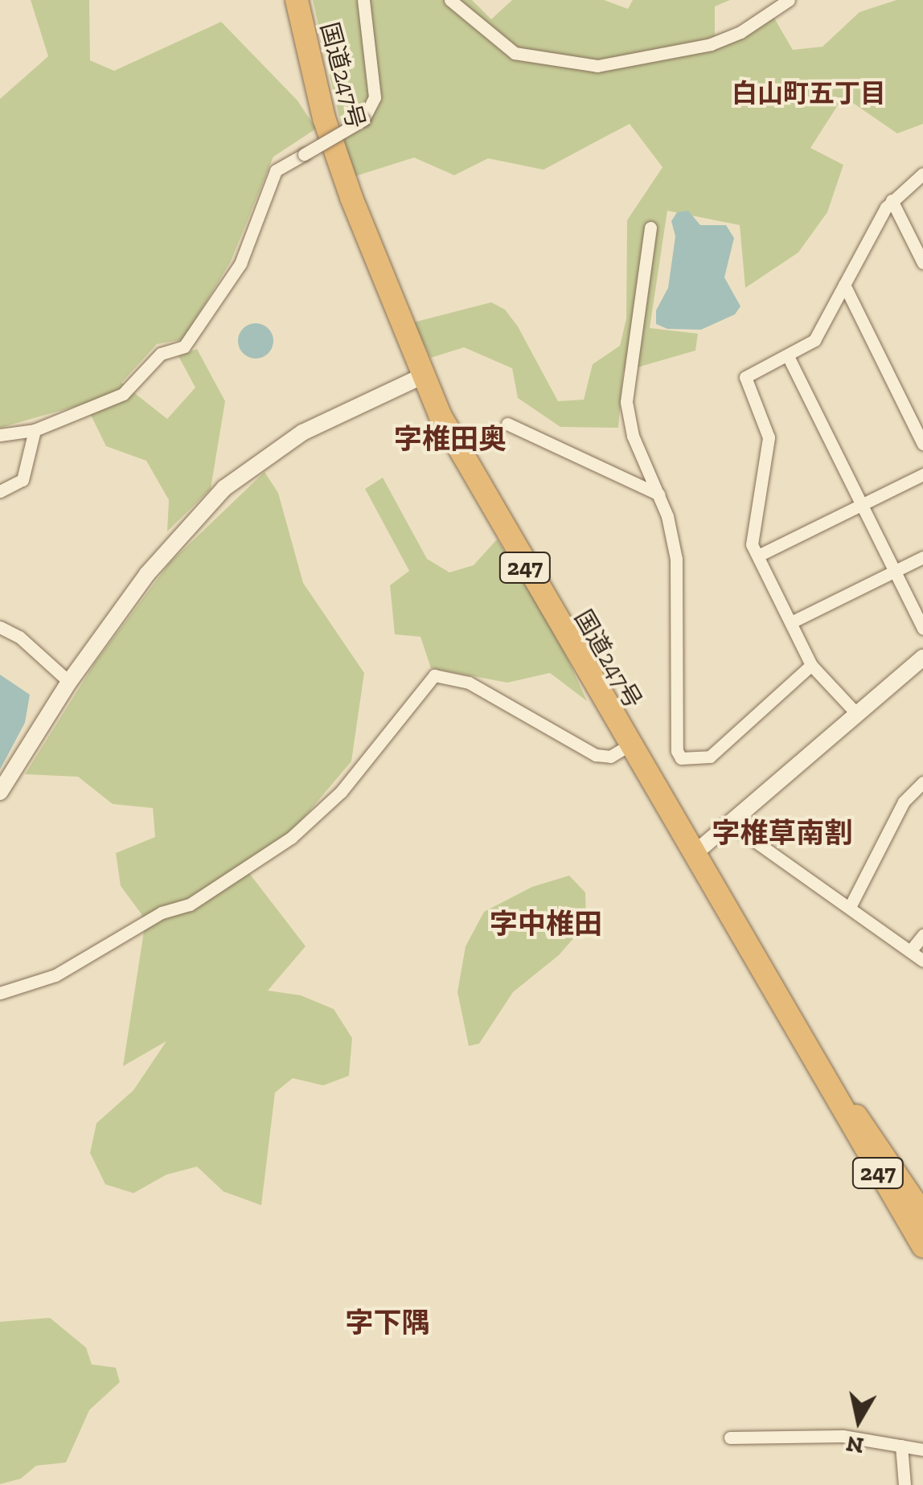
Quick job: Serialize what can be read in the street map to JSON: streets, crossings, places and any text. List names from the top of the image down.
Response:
{
  "streets": {
    "highway": ["国道247号", "247"]
  },
  "districts": [
    "白山町五丁目",
    "字椎田奥",
    "字椎草南割",
    "字中椎田",
    "字下隅"
  ],
  "north": "bottom"
}
